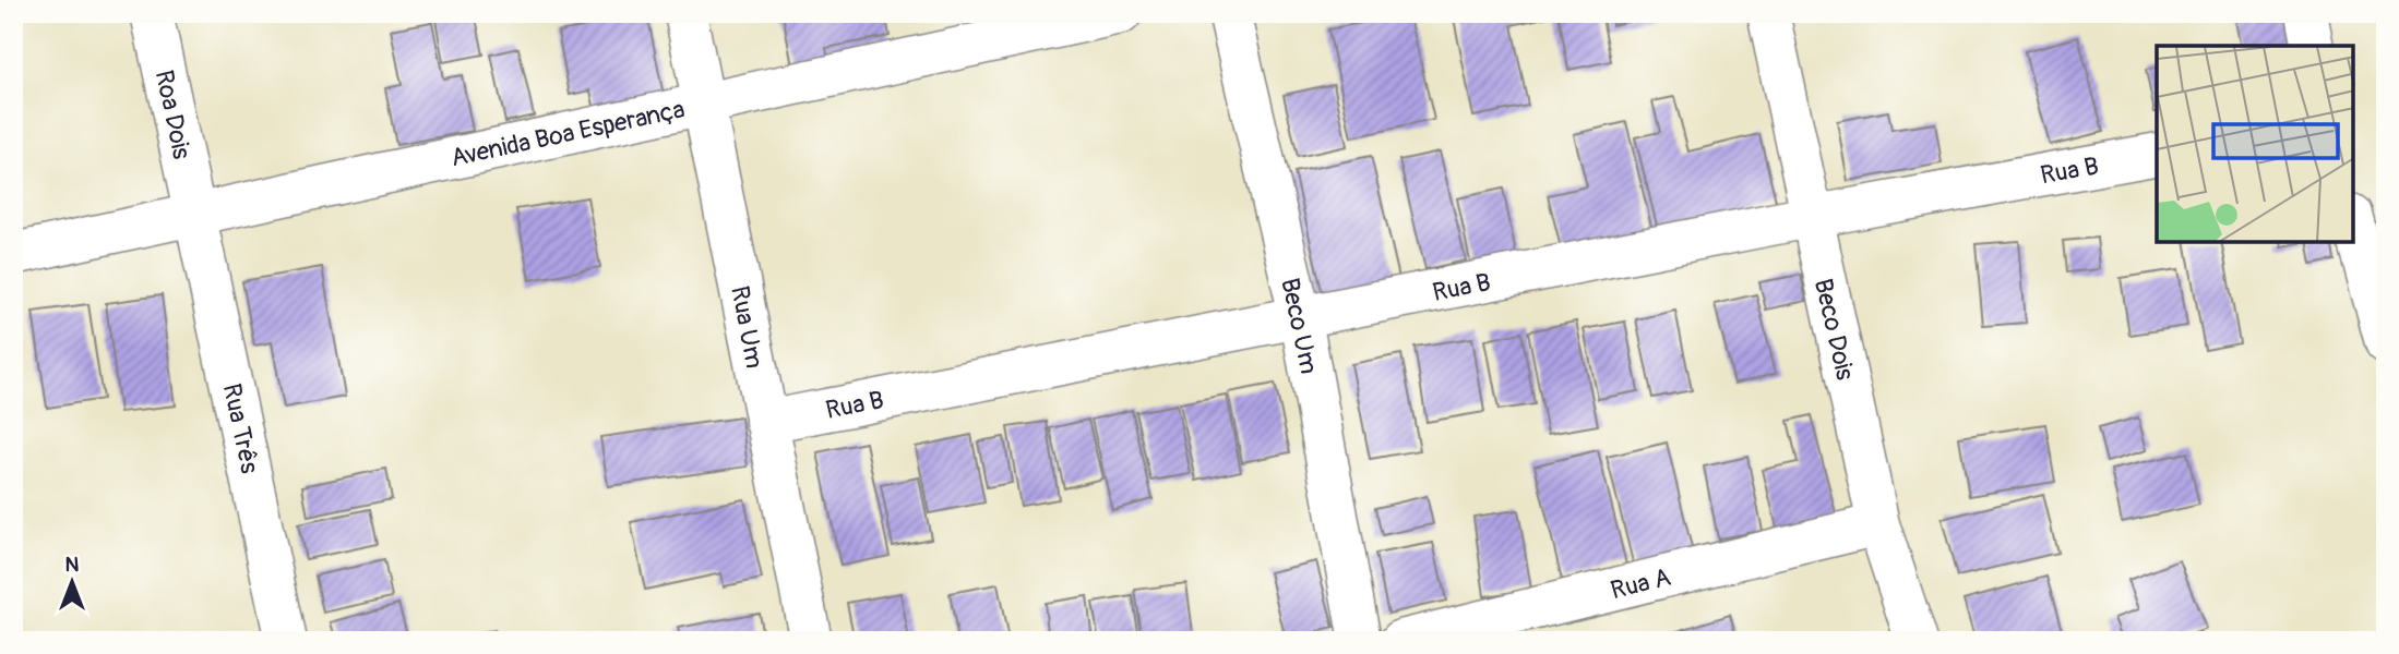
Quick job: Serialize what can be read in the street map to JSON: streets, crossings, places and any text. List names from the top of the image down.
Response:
{
  "streets": {
    "street": [
      "Roa Dois",
      "Avenida Boa Esperança",
      "Rua B",
      "Beco Um",
      "Rua Um",
      "Beco Dois",
      "Rua Três",
      "Rua A"
    ]
  },
  "crossings": [
    ["Roa Dois", "Avenida Boa Esperança"],
    ["Roa Dois", "Rua Três"],
    ["Avenida Boa Esperança", "Rua Um"],
    ["Avenida Boa Esperança", "Rua Três"],
    ["Rua B", "Beco Um"],
    ["Rua B", "Rua Um"],
    ["Rua B", "Beco Dois"],
    ["Beco Dois", "Rua A"]
  ],
  "north": "top"
}
